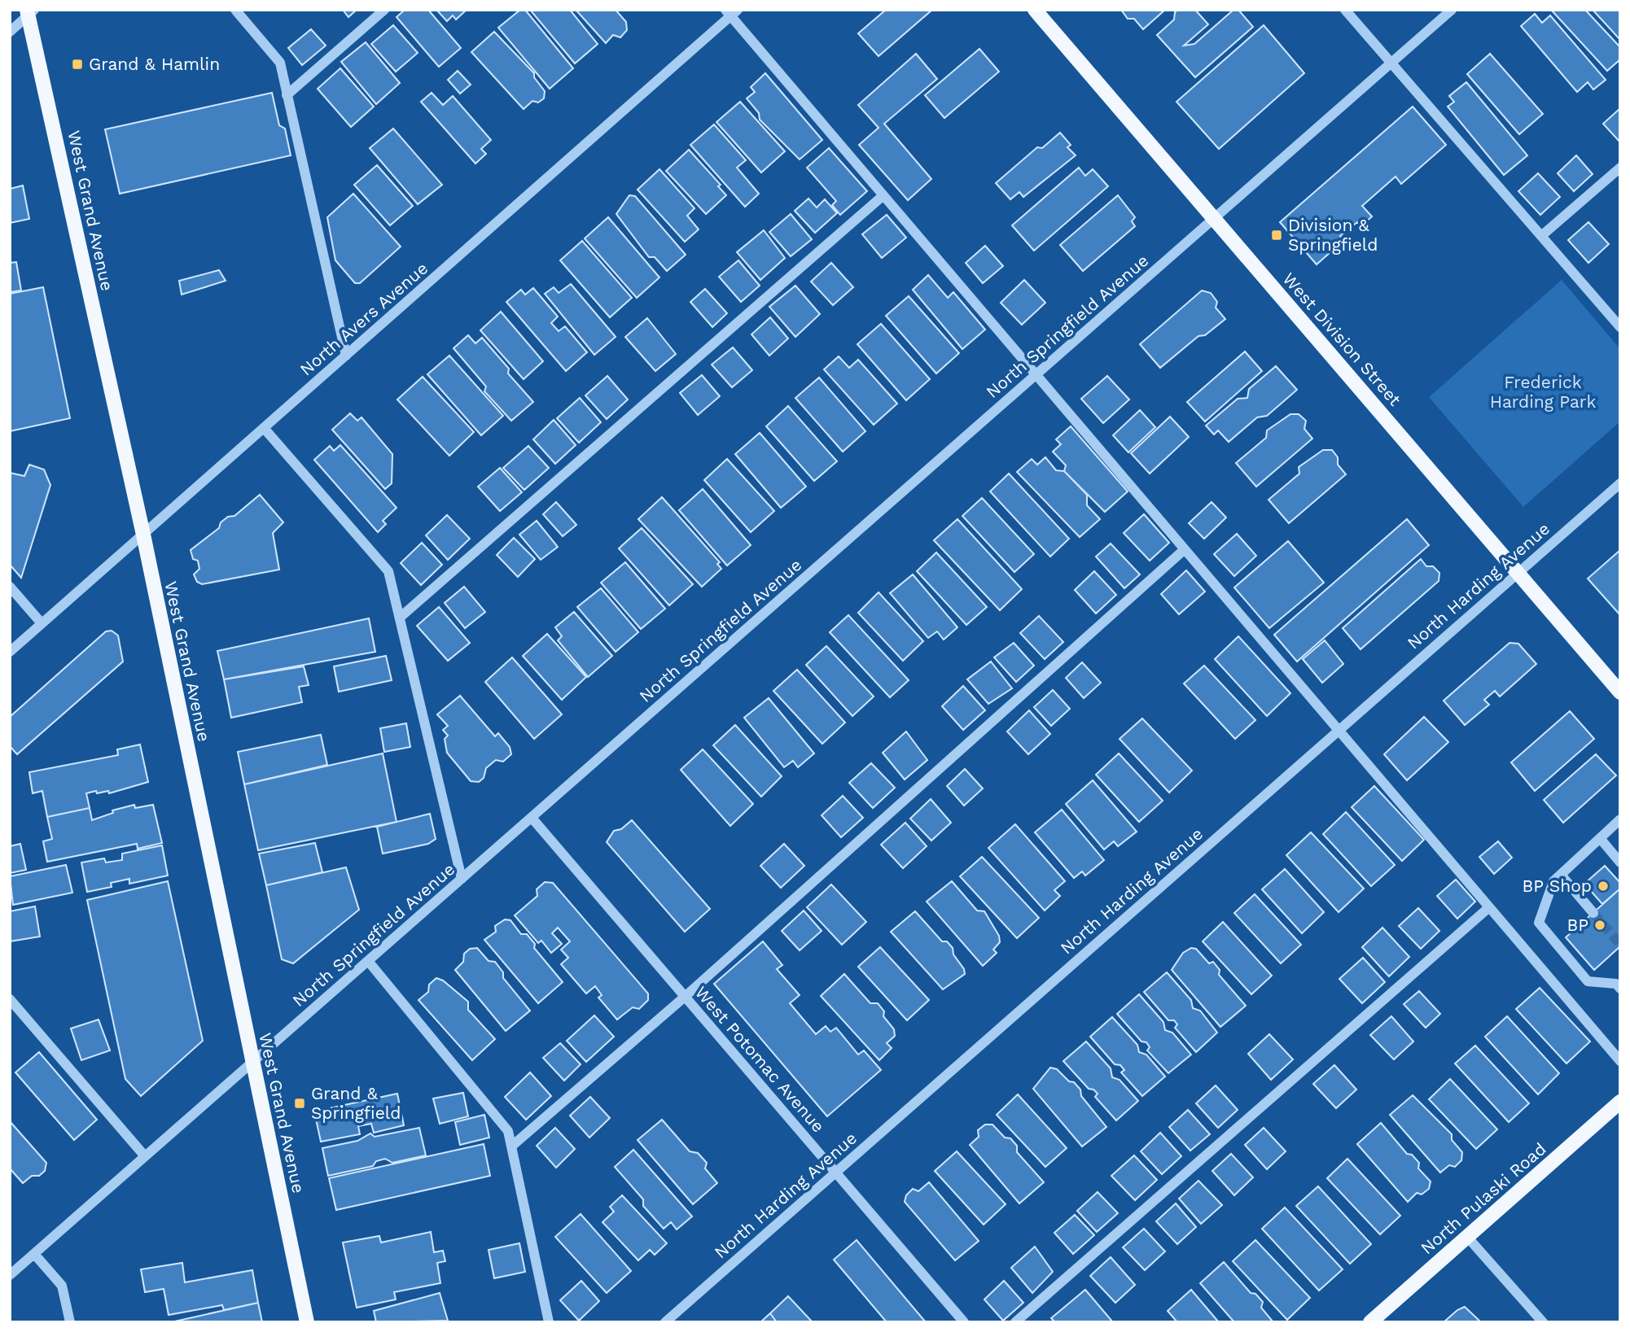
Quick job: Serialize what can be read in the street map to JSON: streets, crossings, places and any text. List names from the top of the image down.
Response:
{
  "streets": {
    "main road": ["West Grand Avenue", "West Division Street", "North Pulaski Road"],
    "street": [
      "North Avers Avenue",
      "North Springfield Avenue",
      "North Harding Avenue",
      "West Potomac Avenue"
    ]
  },
  "crossings": [
    ["West Grand Avenue", "North Avers Avenue"],
    ["West Grand Avenue", "North Springfield Avenue"],
    ["North Springfield Avenue", "West Division Street"],
    ["North Springfield Avenue", "West Potomac Avenue"],
    ["West Division Street", "North Harding Avenue"],
    ["North Harding Avenue", "West Potomac Avenue"]
  ],
  "parks": ["Frederick Harding Park"],
  "places": {
    "transit": ["Grand & Hamlin", "Division & Springfield", "Grand & Springfield"],
    "other": ["BP Shop", "BP"]
  }
}
